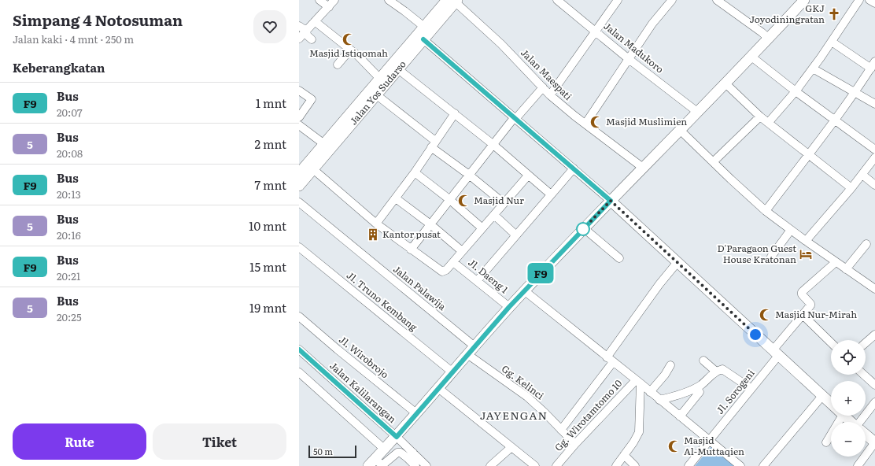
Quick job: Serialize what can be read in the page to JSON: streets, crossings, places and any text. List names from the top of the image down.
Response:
{
  "streets": {
    "main road": ["Jalan Yos Sudarso"],
    "street": [
      "Jalan Madukoro",
      "Jalan Maespati",
      "Jl. Daeng 1",
      "Jalan Palawija",
      "Jl. Truno Kembang",
      "Jl. Wirobrojo",
      "Gg. Kelinci",
      "Jl. Sorogeni",
      "Jalan Kalilarangan",
      "Gg. Wirotamtomo 10"
    ]
  },
  "crossings": [
    ["Jalan Maespati", "Jalan Yos Sudarso"],
    ["Gg. Kelinci", "Gg. Wirotamtomo 10"]
  ],
  "districts": ["JAYENGAN"],
  "places": {
    "church": ["GKJ Joyodiningratan"],
    "mosque": [
      "Masjid Istiqomah",
      "Masjid Muslimien",
      "Masjid Nur",
      "Masjid Nur-Mirah",
      "Masjid Al-Muttaqien"
    ],
    "building": ["Kantor pusat"],
    "hotel": ["D'Paragaon Guest House Kratonan"]
  },
  "lines": ["bus line F9"],
  "scale_bar": "50 m",
  "page": {
    "heading": [
      ["Simpang 4 Notosuman", "Jalan kaki · 4 mnt · 250 m"],
      "Keberangkatan"
    ],
    "on_map": "F9",
    "list": [
      {
        "mark": "F9",
        "name": "Bus",
        "note": "20:07",
        "value": "1 mnt"
      },
      {
        "mark": "5",
        "name": "Bus",
        "note": "20:08",
        "value": "2 mnt"
      },
      {
        "mark": "F9",
        "name": "Bus",
        "note": "20:13",
        "value": "7 mnt"
      },
      {
        "mark": "5",
        "name": "Bus",
        "note": "20:16",
        "value": "10 mnt"
      },
      {
        "mark": "F9",
        "name": "Bus",
        "note": "20:21",
        "value": "15 mnt"
      },
      {
        "mark": "5",
        "name": "Bus",
        "note": "20:25",
        "value": "19 mnt"
      }
    ],
    "map_buttons": ["+", "−"],
    "buttons": ["Rute", "Tiket"],
    "scale": "50 m"
  }
}
